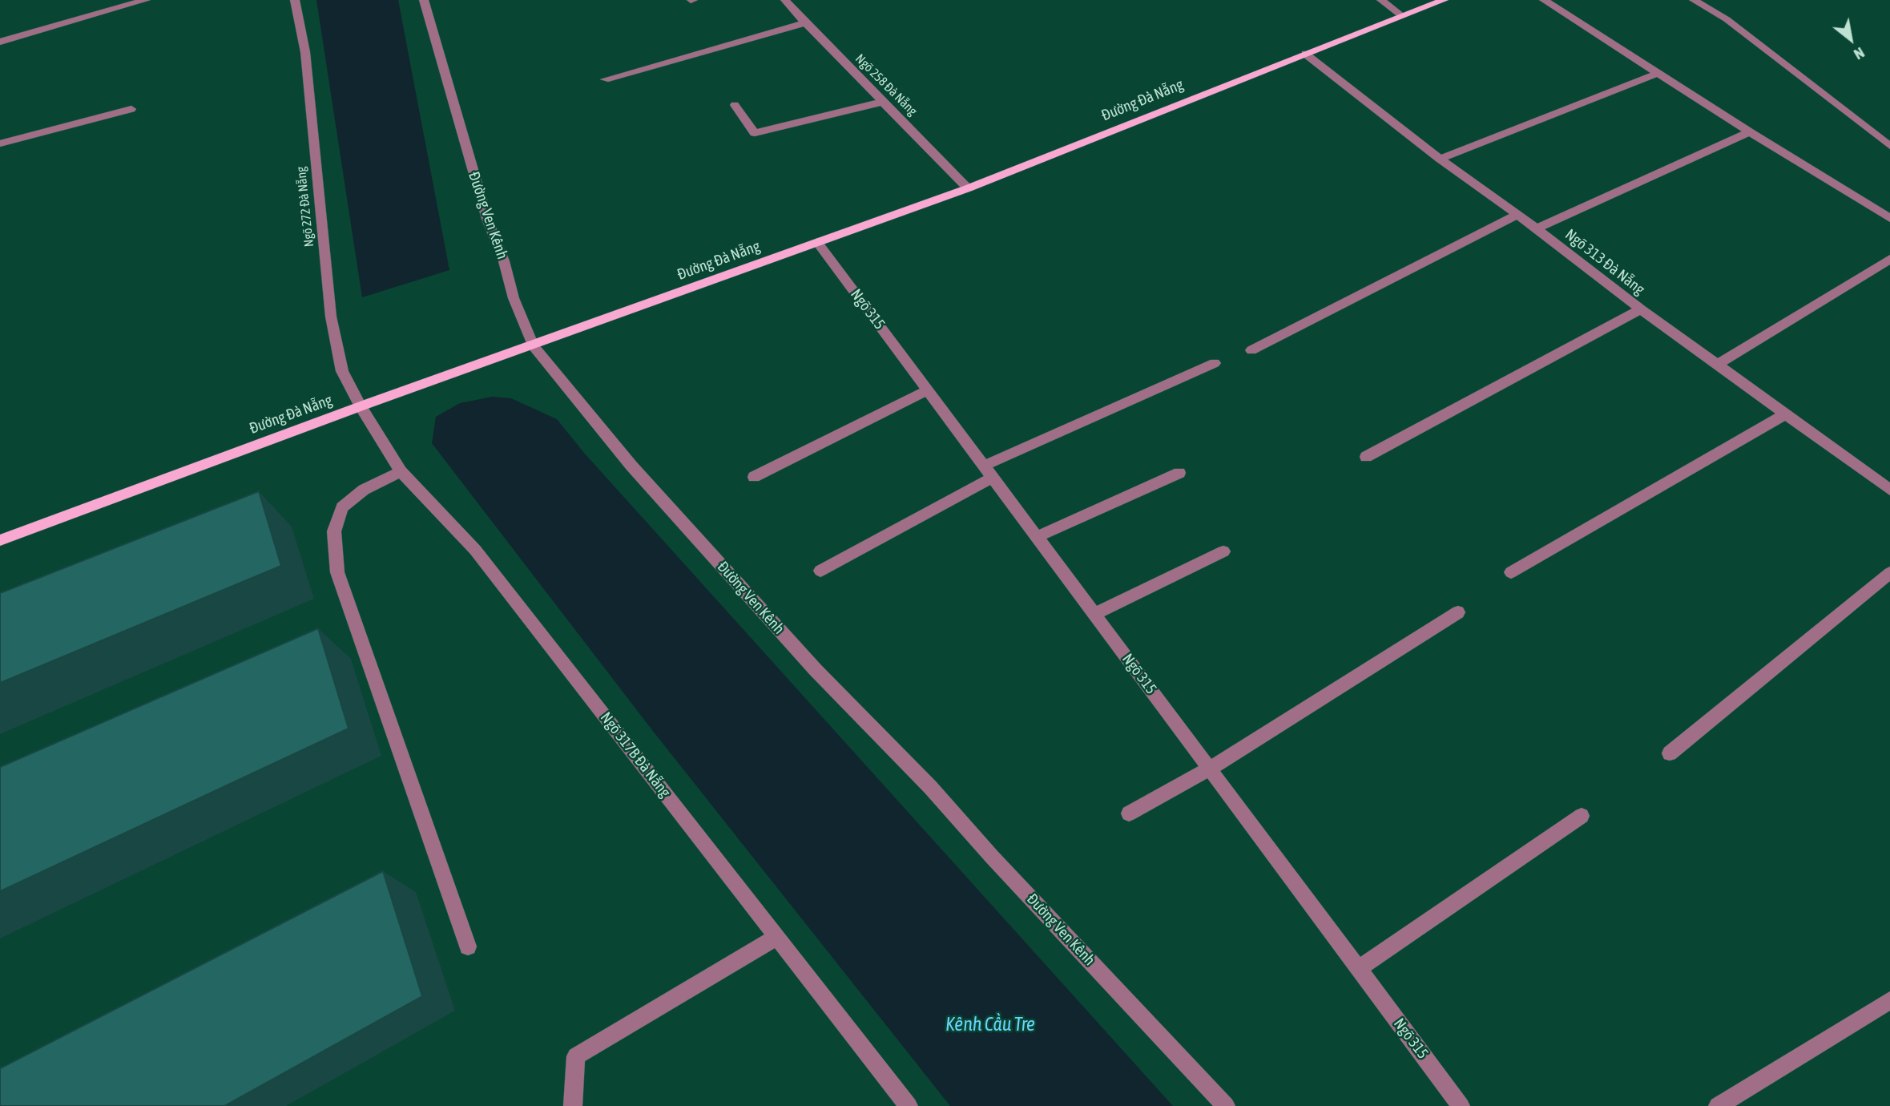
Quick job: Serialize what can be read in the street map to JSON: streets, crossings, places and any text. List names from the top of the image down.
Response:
{
  "streets": {
    "main road": ["Đường Đà Nẵng"],
    "street": [
      "Ngõ 258 Đà Nẵng",
      "Ngõ 272 Đà Nẵng",
      "Đường Ven Kênh",
      "Ngõ 313 Đà Nẵng",
      "Ngõ 315",
      "Ngõ 317B Đà Nẵng"
    ]
  },
  "crossings": [
    ["Ngõ 258 Đà Nẵng", "Đường Đà Nẵng"],
    ["Đường Đà Nẵng", "Ngõ 272 Đà Nẵng"],
    ["Đường Đà Nẵng", "Đường Ven Kênh"],
    ["Đường Đà Nẵng", "Ngõ 313 Đà Nẵng"],
    ["Đường Đà Nẵng", "Ngõ 315"],
    ["Đường Đà Nẵng", "Ngõ 317B Đà Nẵng"],
    ["Ngõ 272 Đà Nẵng", "Ngõ 317B Đà Nẵng"]
  ],
  "water": ["Kênh Cầu Tre"],
  "north": "bottom right"
}
